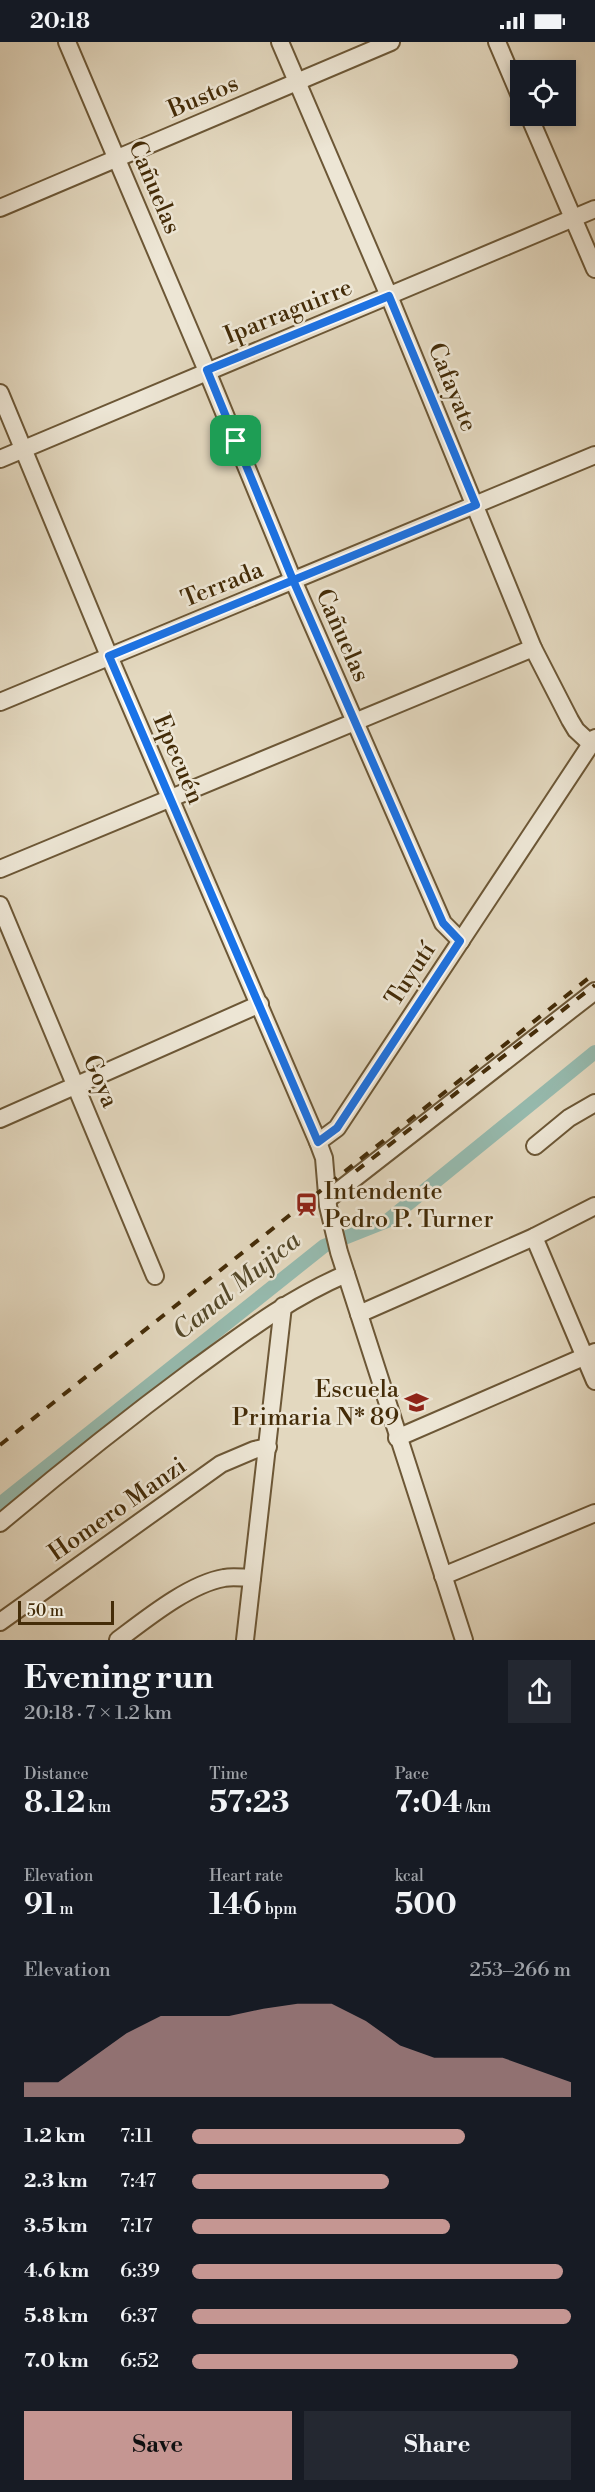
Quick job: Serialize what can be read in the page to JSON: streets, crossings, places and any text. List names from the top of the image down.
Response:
{
  "streets": {
    "street": [
      "Bustos",
      "Cañuelas",
      "Iparraguirre",
      "Cafayate",
      "Terrada",
      "Epecuén",
      "Tuyutí",
      "Goya",
      "Homero Manzi"
    ]
  },
  "crossings": [
    ["Bustos", "Cañuelas"],
    ["Bustos", "Cafayate"],
    ["Cañuelas", "Iparraguirre"],
    ["Cañuelas", "Terrada"],
    ["Cañuelas", "Tuyutí"],
    ["Iparraguirre", "Cafayate"],
    ["Iparraguirre", "Epecuén"],
    ["Cafayate", "Terrada"],
    ["Cafayate", "Tuyutí"],
    ["Terrada", "Epecuén"],
    ["Epecuén", "Tuyutí"]
  ],
  "water": ["Canal Mujica"],
  "places": {
    "station": ["Intendente Pedro P. Turner"],
    "school or university": ["Escuela Primaria N* 89"]
  },
  "scale_bar": "50 m",
  "page": {
    "status": "20:18",
    "scale": "50 m",
    "heading": ["Evening run", "20:18 · 7 × 1.2 km"],
    "stats": [
      ["Distance", "8.12 km"],
      ["Time", "57:23"],
      ["Pace", "7:04 /km"],
      ["Elevation", "91 m"],
      ["Heart rate", "146 bpm"],
      ["kcal", "500"]
    ],
    "chart": ["Elevation", "253–266 m"],
    "list": [
      {
        "name": "1.2 km",
        "note": "7:11"
      },
      {
        "name": "2.3 km",
        "note": "7:47"
      },
      {
        "name": "3.5 km",
        "note": "7:17"
      },
      {
        "name": "4.6 km",
        "note": "6:39"
      },
      {
        "name": "5.8 km",
        "note": "6:37"
      },
      {
        "name": "7.0 km",
        "note": "6:52"
      }
    ],
    "buttons": ["Save", "Share"]
  }
}
